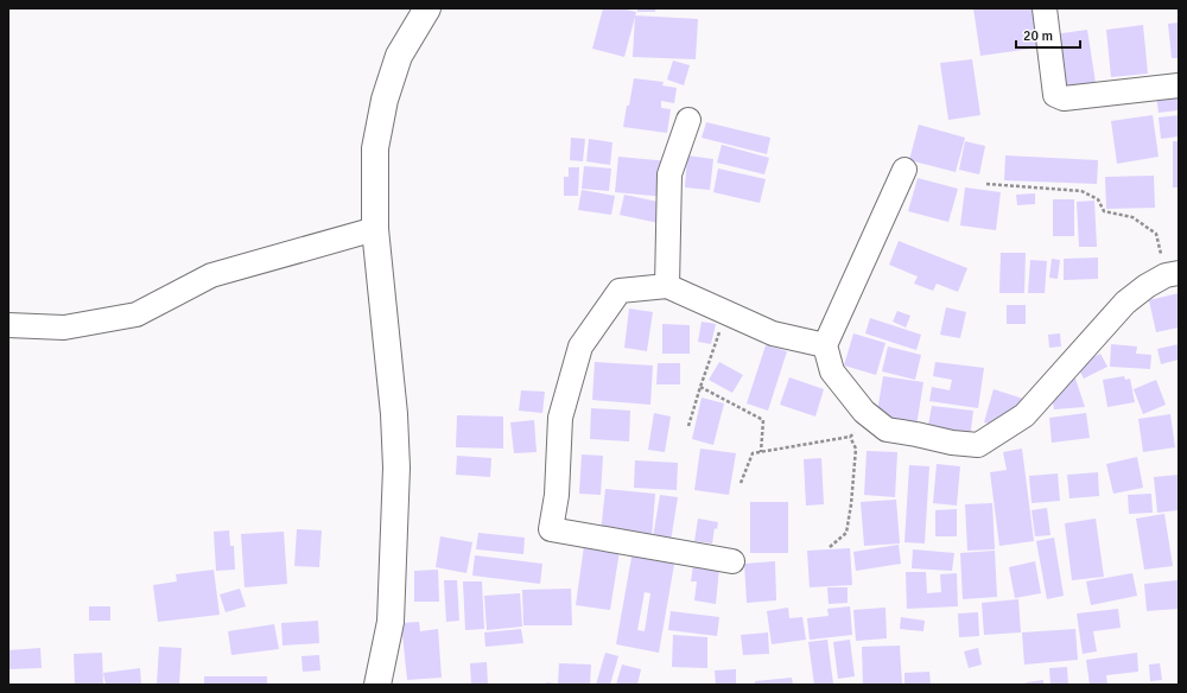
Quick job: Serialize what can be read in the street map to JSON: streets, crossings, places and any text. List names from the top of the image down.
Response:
{
  "scale_bar": "20 m"
}
